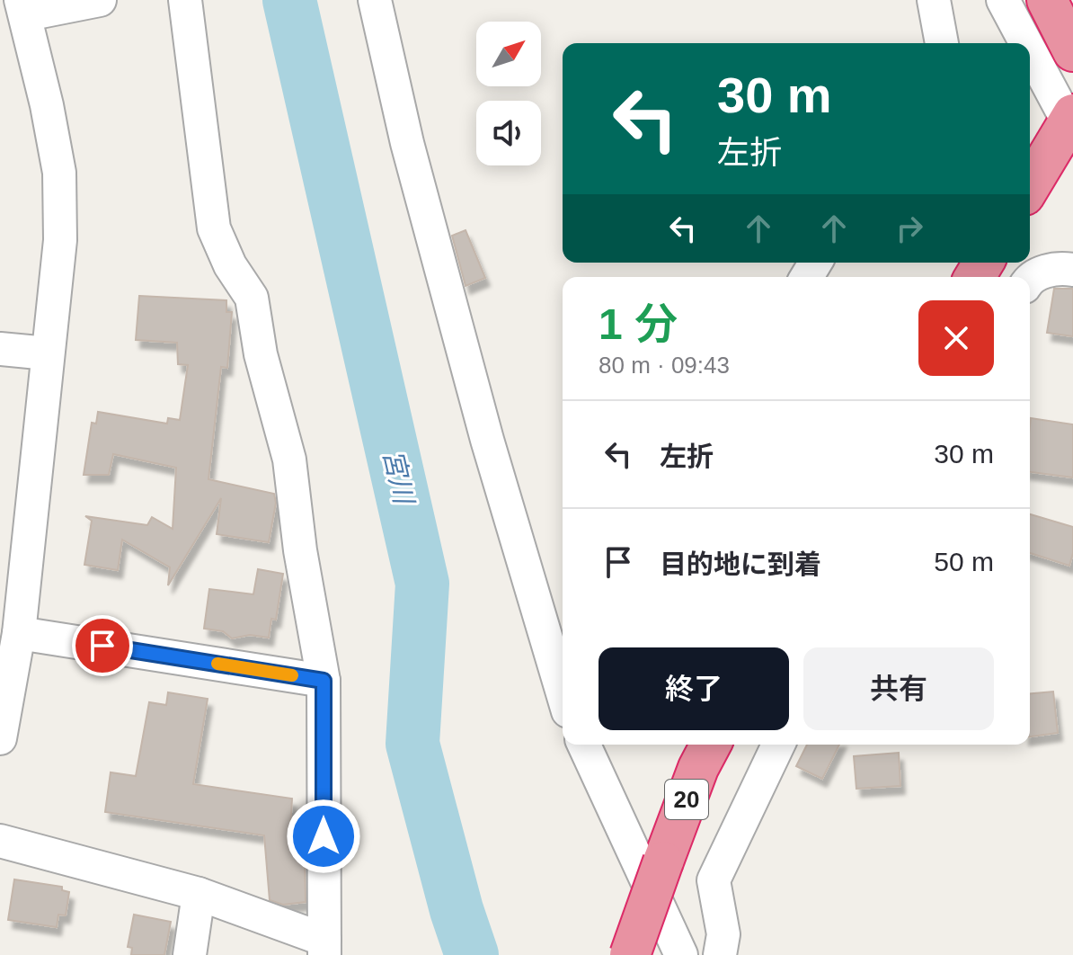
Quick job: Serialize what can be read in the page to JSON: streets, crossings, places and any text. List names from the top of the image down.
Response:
{
  "streets": {
    "highway": ["20"]
  },
  "water": ["宮川"],
  "north": "top right",
  "page": {
    "turn": ["30 m", "左折"],
    "heading": ["1 分", "80 m · 09:43"],
    "list": [
      {
        "name": "左折",
        "value": "30 m"
      },
      {
        "name": "目的地に到着",
        "value": "50 m"
      }
    ],
    "buttons": ["終了", "共有"]
  }
}
